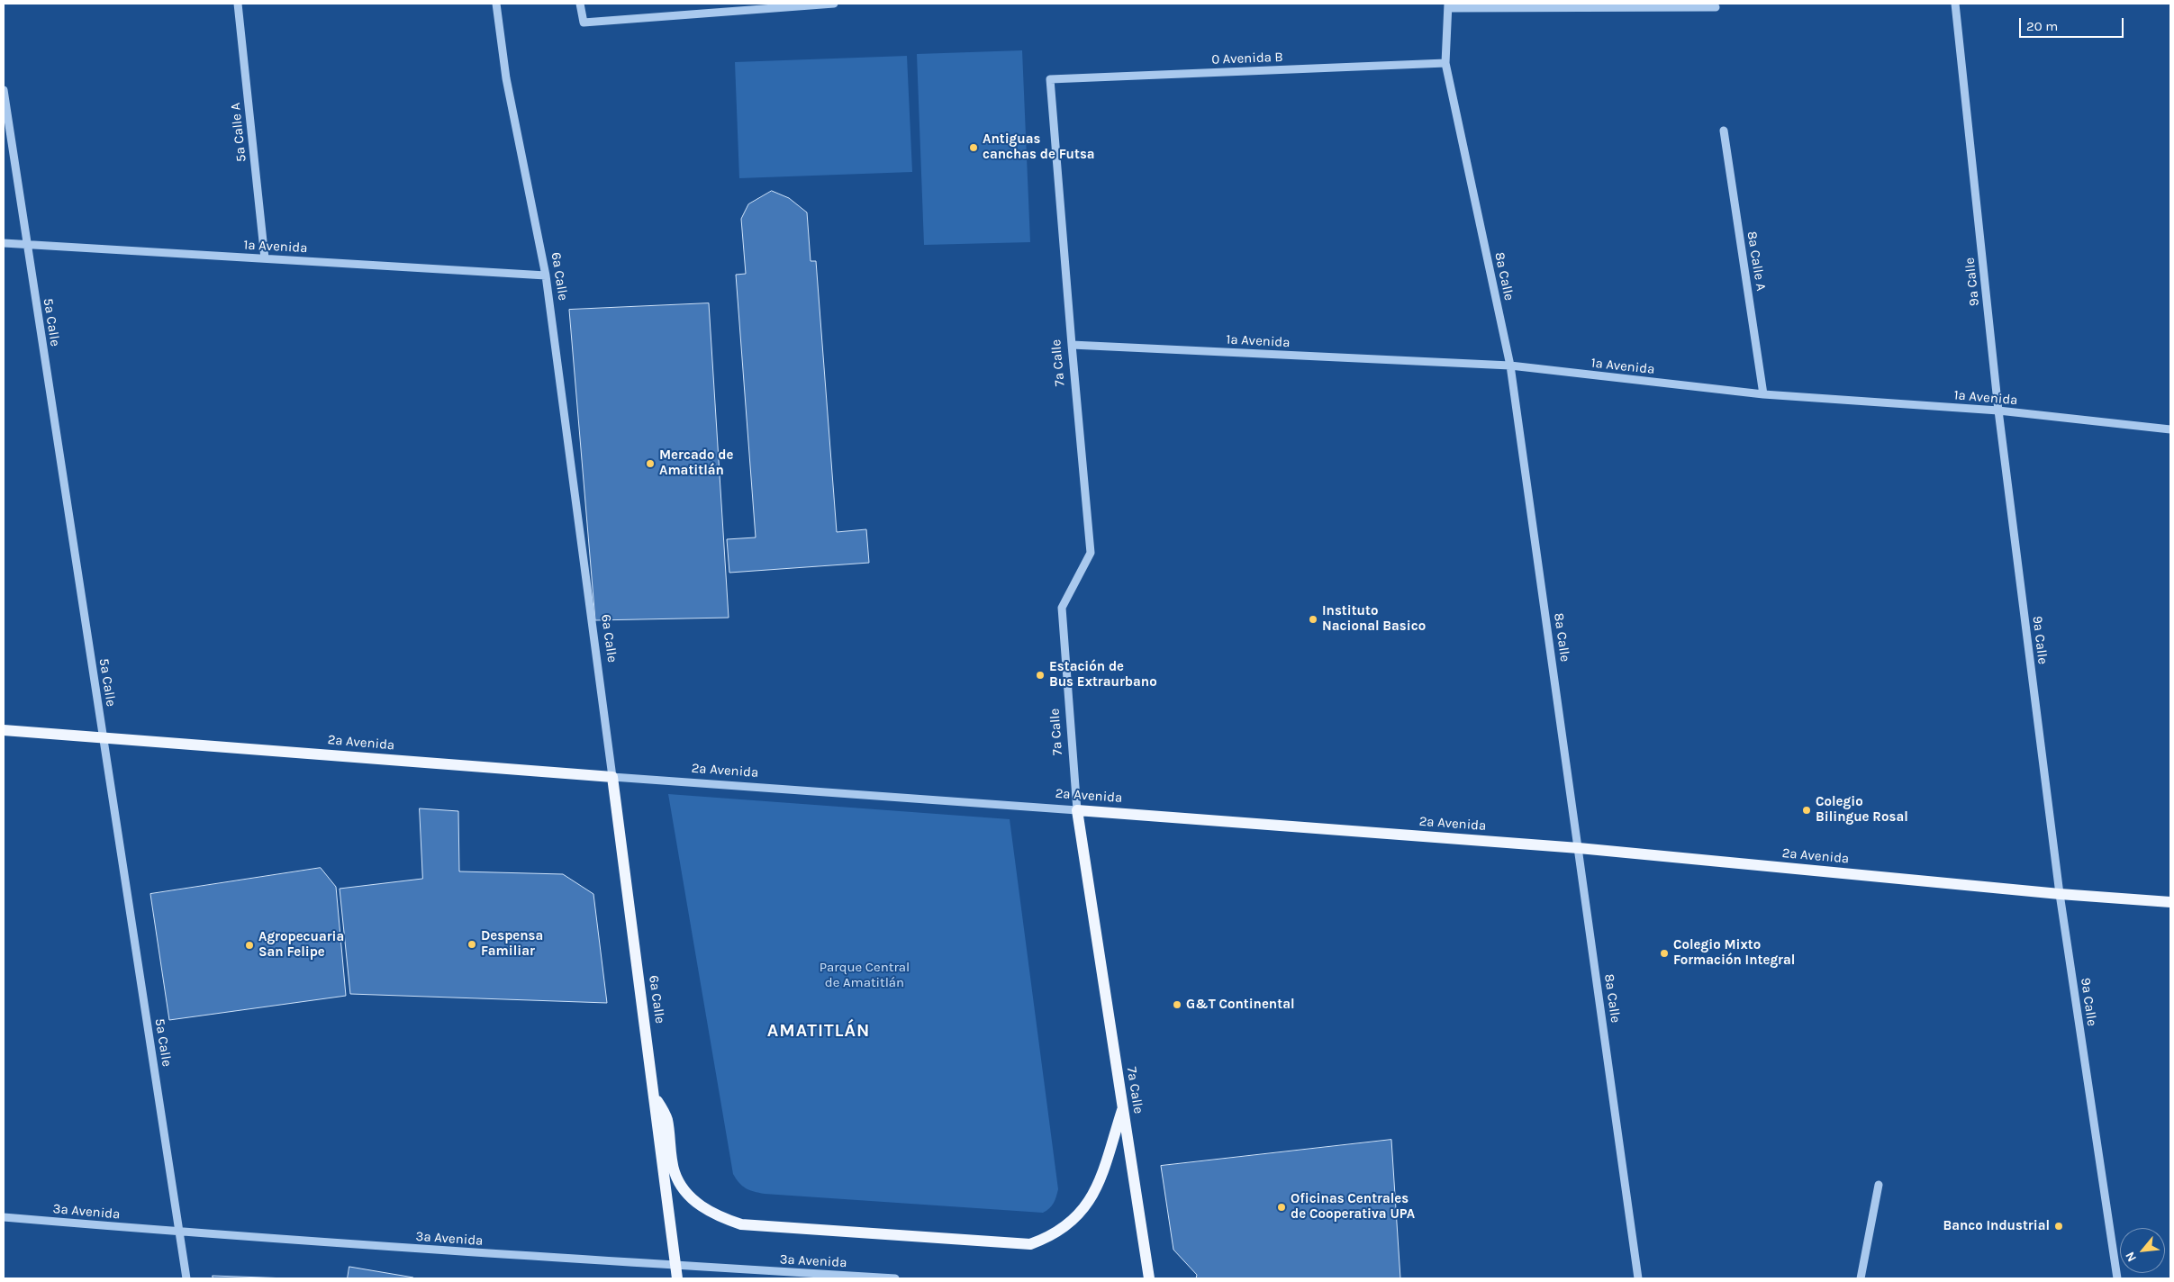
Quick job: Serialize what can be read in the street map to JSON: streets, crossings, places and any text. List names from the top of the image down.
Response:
{
  "streets": {
    "main road": ["6a Calle", "7a Calle", "2a Avenida"],
    "street": [
      "0 Avenida B",
      "5a Calle A",
      "1a Avenida",
      "8a Calle A",
      "8a Calle",
      "9a Calle",
      "5a Calle",
      "3a Avenida"
    ]
  },
  "crossings": [
    ["0 Avenida B", "8a Calle"],
    ["0 Avenida B", "7a Calle"],
    ["5a Calle A", "1a Avenida"],
    ["1a Avenida", "8a Calle A"],
    ["1a Avenida", "6a Calle"],
    ["1a Avenida", "8a Calle"],
    ["1a Avenida", "9a Calle"],
    ["1a Avenida", "5a Calle"],
    ["1a Avenida", "7a Calle"],
    ["6a Calle", "2a Avenida"],
    ["6a Calle", "3a Avenida"],
    ["8a Calle", "2a Avenida"],
    ["9a Calle", "2a Avenida"],
    ["5a Calle", "2a Avenida"],
    ["5a Calle", "3a Avenida"],
    ["7a Calle", "2a Avenida"]
  ],
  "districts": ["AMATITLÁN"],
  "parks": ["Parque Central de Amatitlán"],
  "places": [
    "Antiguas canchas de Futsa",
    "Mercado de Amatitlán",
    "Instituto Nacional Basico",
    "Estación de Bus Extraurbano",
    "Colegio Bilingue Rosal",
    "Despensa Familiar",
    "Agropecuaria San Felipe",
    "Colegio Mixto Formación Integral",
    "G&T Continental",
    "Oficinas Centrales de Cooperativa UPA",
    "Banco Industrial"
  ],
  "scale_bar": "20 m",
  "north": "bottom left"
}
